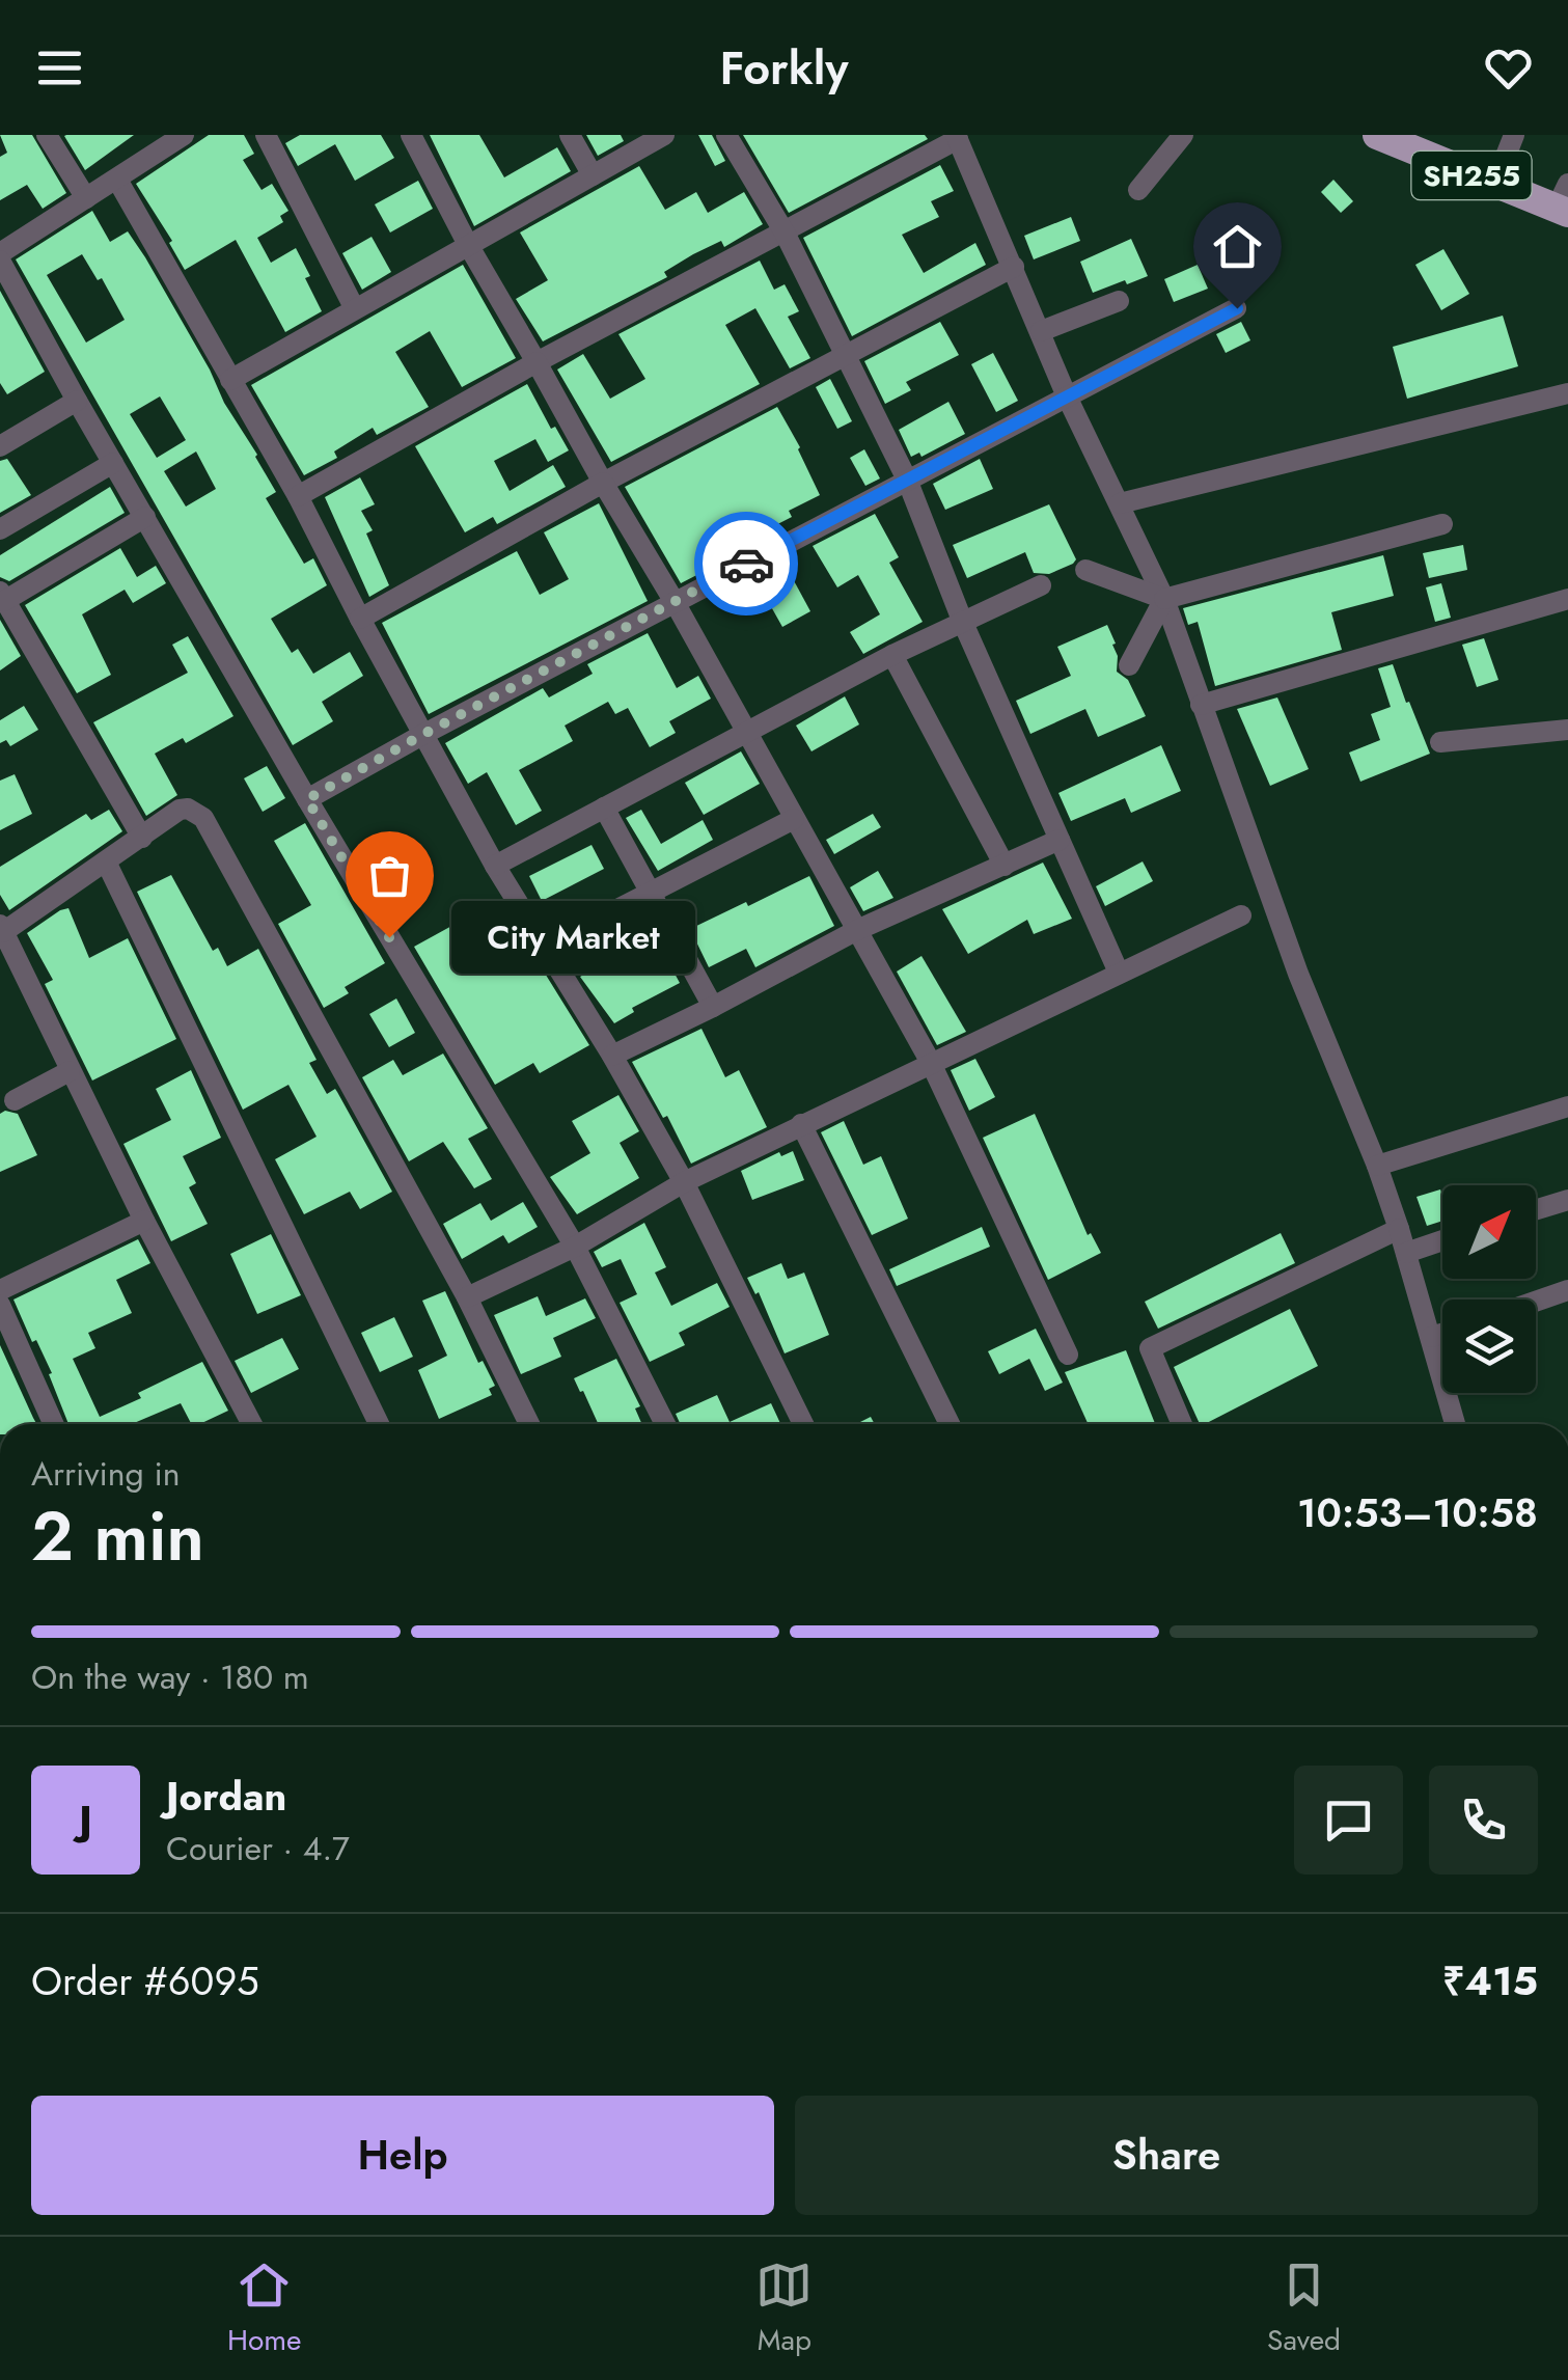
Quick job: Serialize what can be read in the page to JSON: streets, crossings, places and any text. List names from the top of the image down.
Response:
{
  "streets": {
    "main road": ["SH255"]
  },
  "places": ["City Market"],
  "north": "top right",
  "page": {
    "header": "Forkly",
    "bubble": "City Market",
    "heading": ["2 min", "Arriving in", "10:53–10:58"],
    "panel": [
      "Jordan",
      "Courier · 4.7",
      "Order #6095",
      "₹415"
    ],
    "bar": "On the way · 180 m",
    "round": "J",
    "buttons": ["Help", "Share"],
    "tabs": ["Home", "Map", "Saved"]
  }
}
